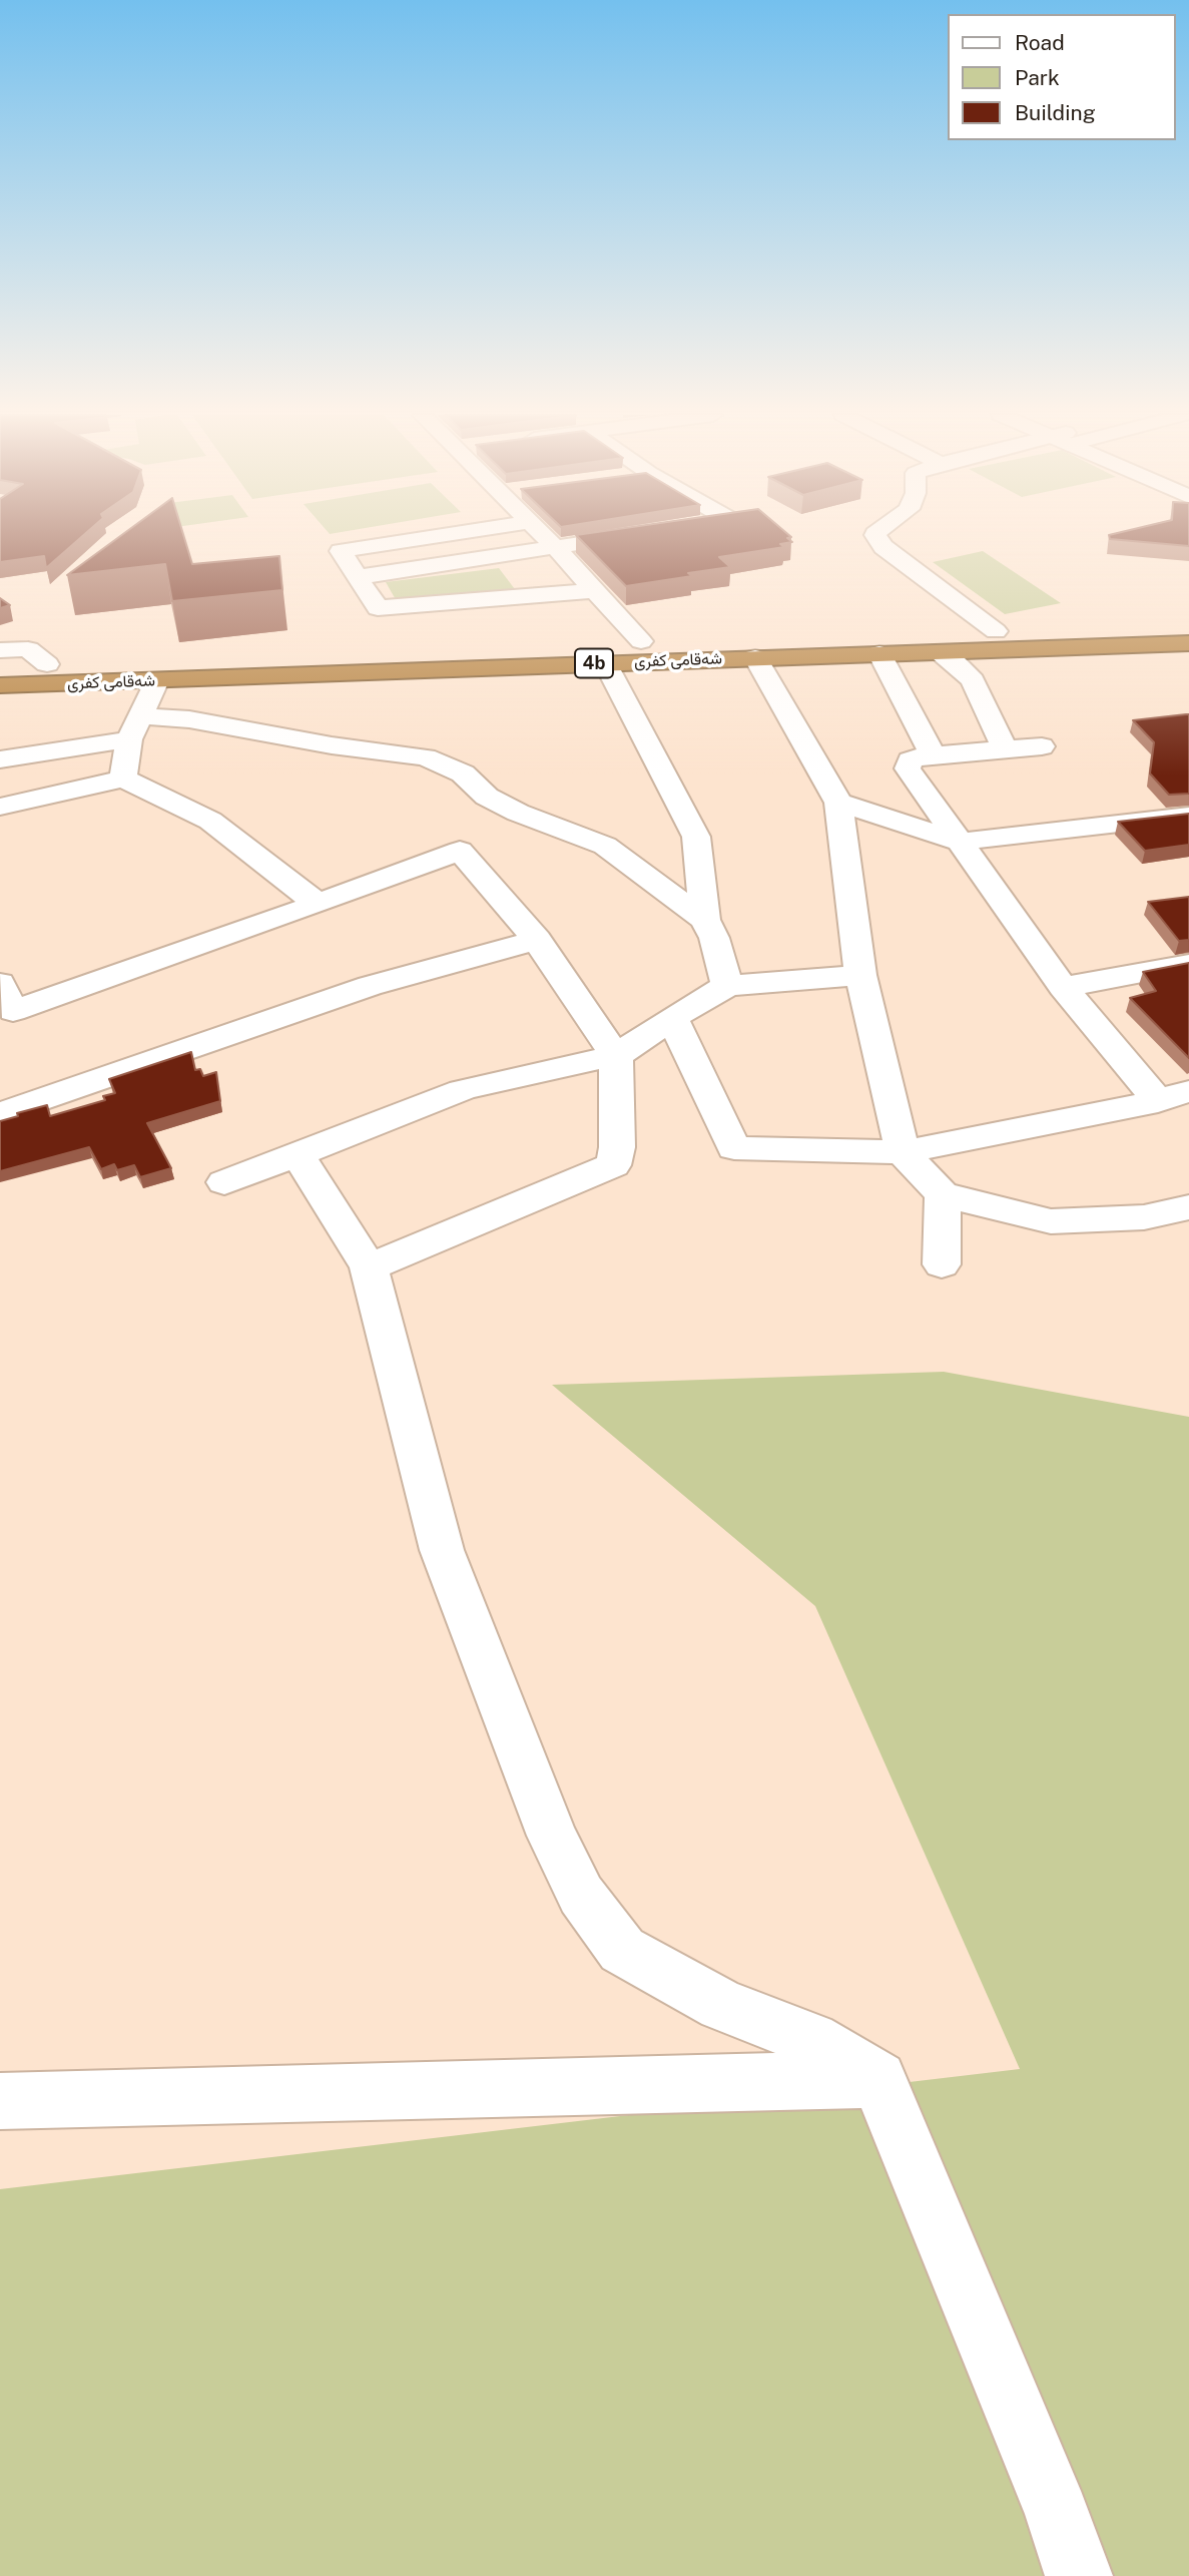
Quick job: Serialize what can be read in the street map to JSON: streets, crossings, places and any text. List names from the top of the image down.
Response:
{
  "streets": {
    "highway": ["شەقامی کفری", "4b"]
  },
  "legend": ["Road", "Park", "Building"]
}
